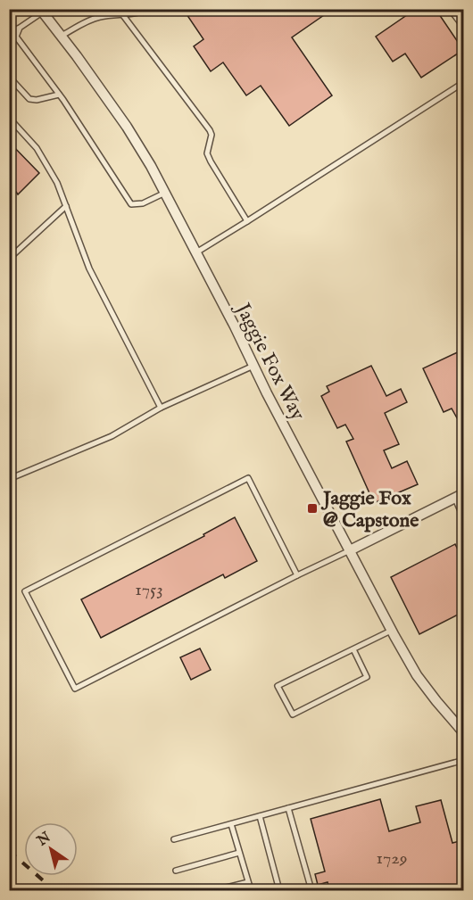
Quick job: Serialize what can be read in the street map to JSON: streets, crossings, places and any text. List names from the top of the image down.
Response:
{
  "streets": {
    "street": ["Jaggie Fox Way"]
  },
  "places": {
    "transit": ["Jaggie Fox @ Capstone"]
  },
  "house_numbers": ["1753", "1729"],
  "north": "top left"
}
